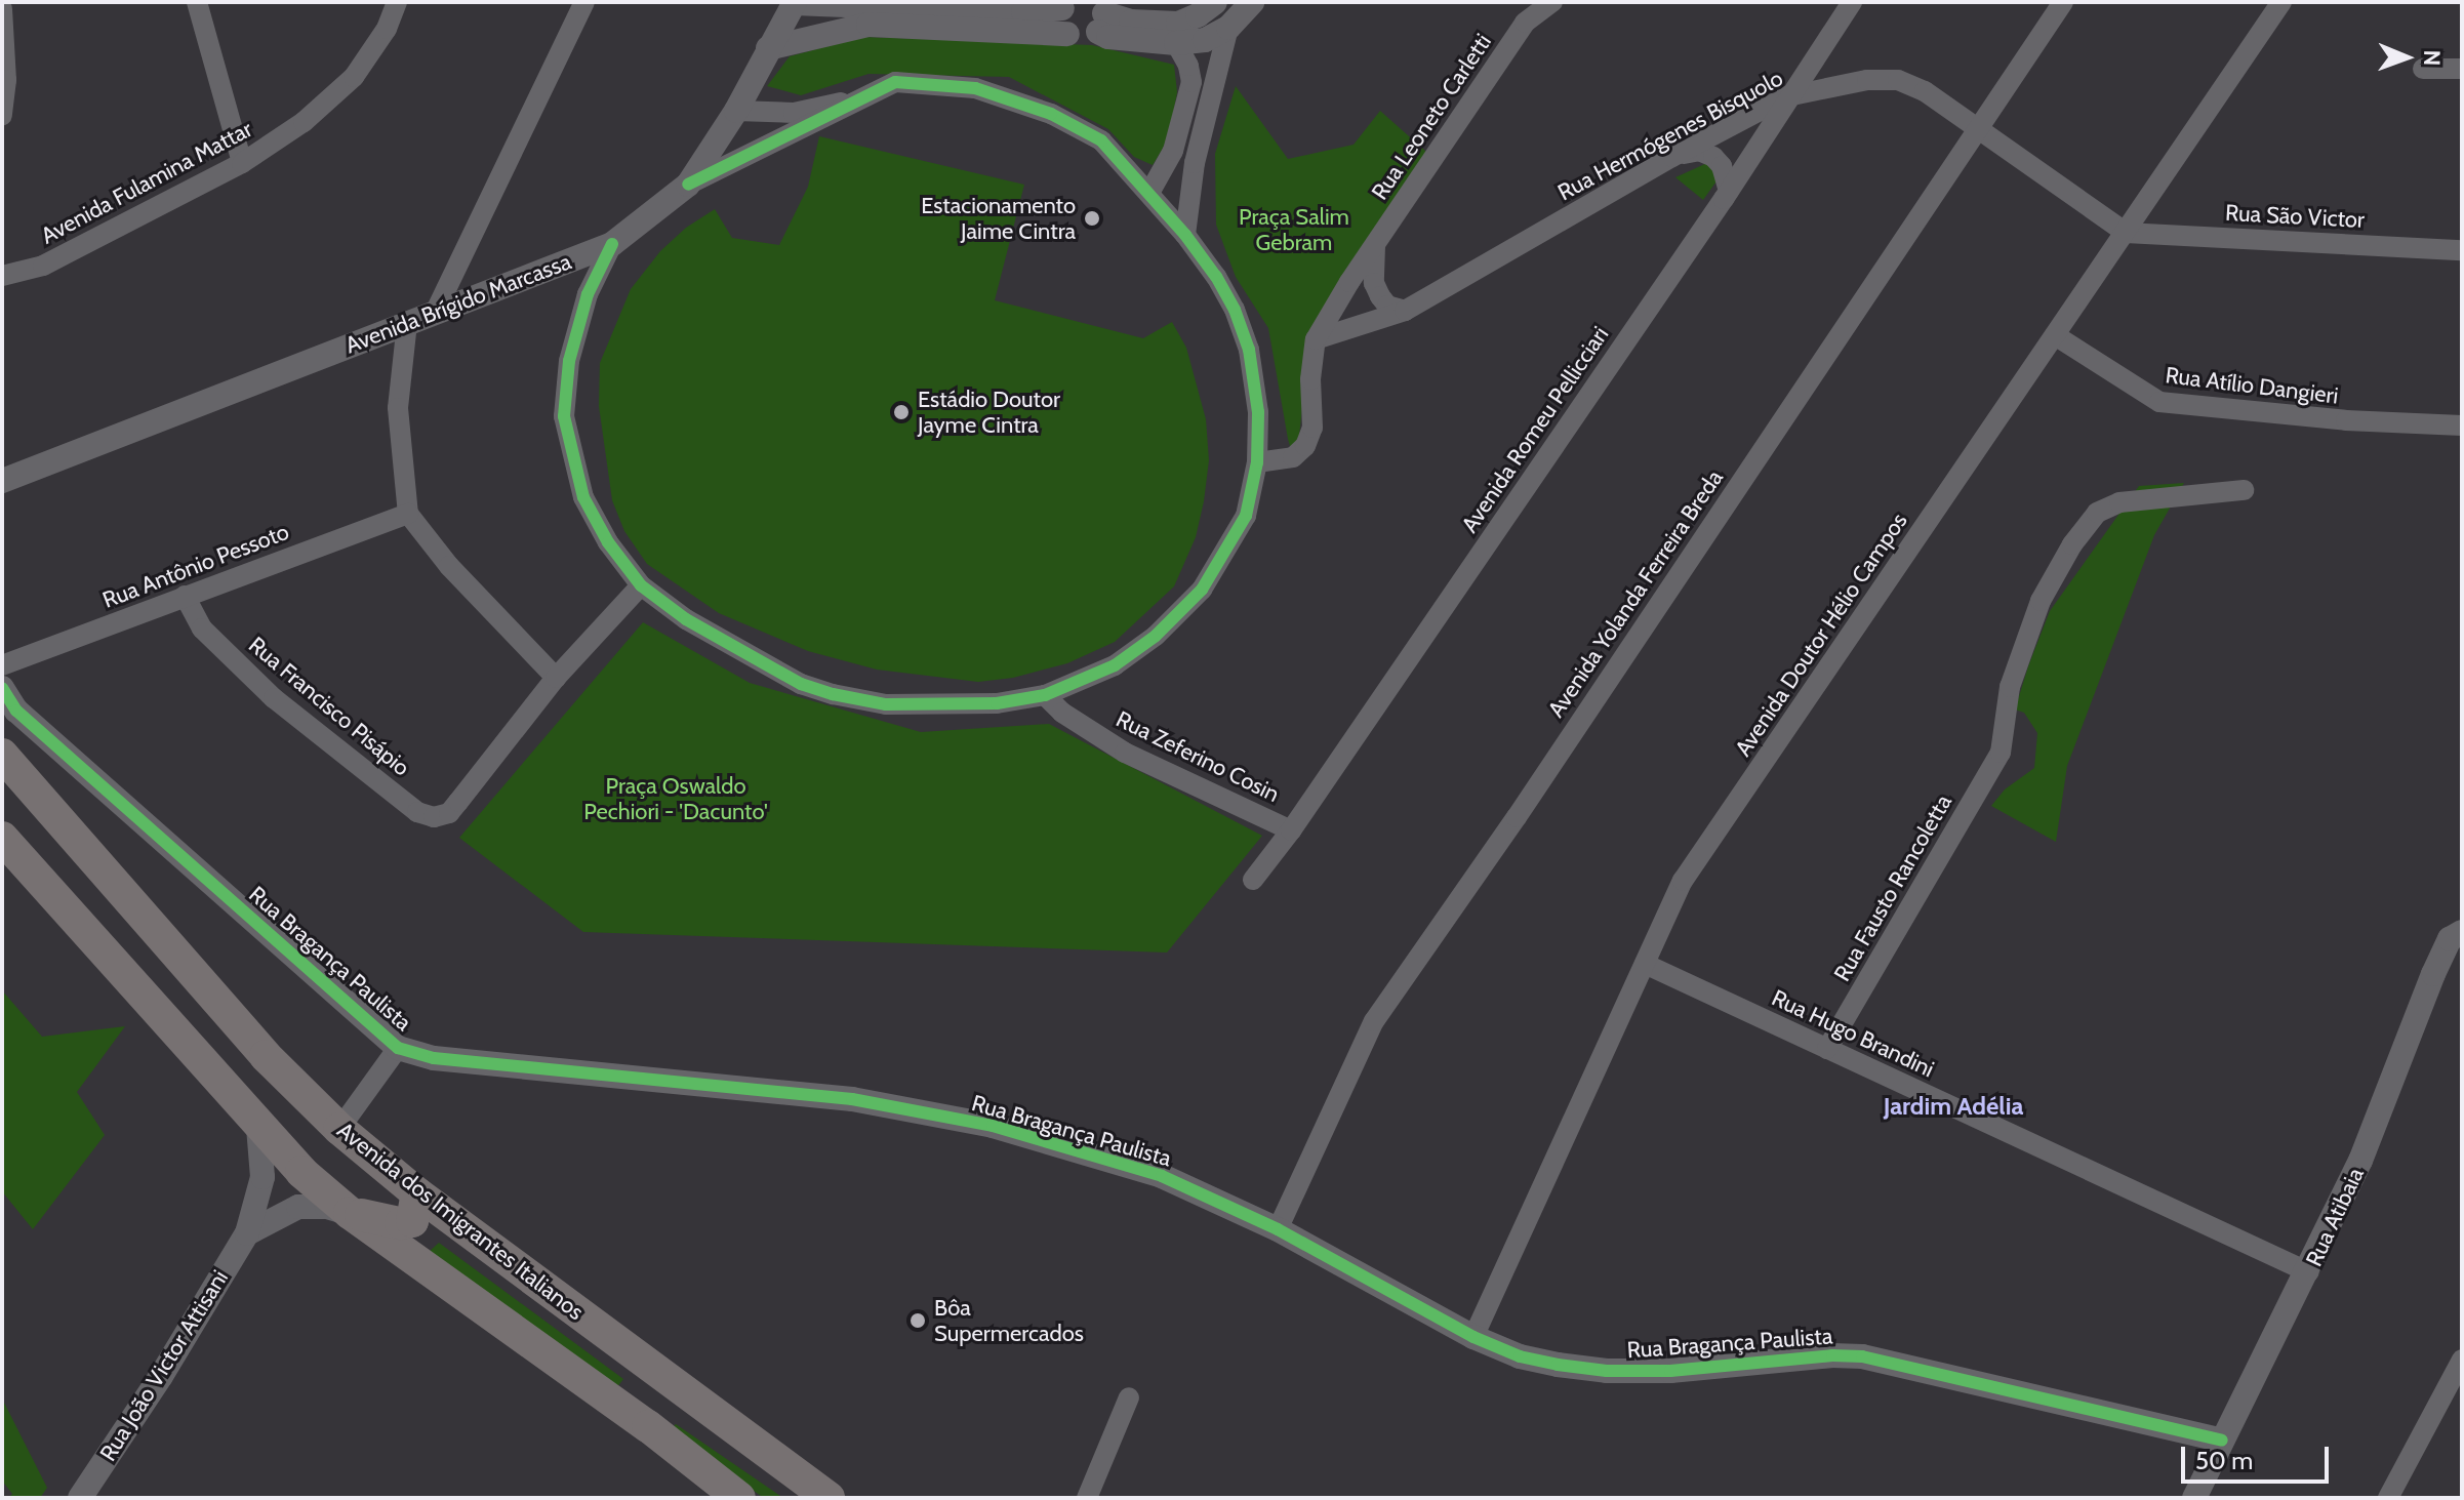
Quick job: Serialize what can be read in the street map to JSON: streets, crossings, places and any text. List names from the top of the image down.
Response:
{
  "streets": {
    "main road": ["Avenida dos Imigrantes Italianos"],
    "street": [
      "Rua Leoneto Carletti",
      "Rua Hermógenes Bisquolo",
      "Avenida Fulamina Mattar",
      "Rua São Victor",
      "Avenida Brígido Marcassa",
      "Rua Atílio Dangieri",
      "Avenida Romeu Pellicciari",
      "Rua Antônio Pessoto",
      "Avenida Yolanda Ferreira Breda",
      "Avenida Doutor Hélio Campos",
      "Rua Francisco Pisápio",
      "Rua Zeferino Cosin",
      "Rua Fausto Rancoletta",
      "Rua Bragança Paulista",
      "Rua Hugo Brandini",
      "Rua Atibaia",
      "Rua João Victor Attisani"
    ]
  },
  "crossings": [
    ["Rua Leoneto Carletti", "Rua Hermógenes Bisquolo"],
    ["Rua Hermógenes Bisquolo", "Rua São Victor"],
    ["Rua Hermógenes Bisquolo", "Avenida Romeu Pellicciari"],
    ["Rua Hermógenes Bisquolo", "Avenida Yolanda Ferreira Breda"],
    ["Rua Hermógenes Bisquolo", "Avenida Doutor Hélio Campos"],
    ["Rua São Victor", "Avenida Doutor Hélio Campos"],
    ["Rua Atílio Dangieri", "Avenida Doutor Hélio Campos"],
    ["Avenida Romeu Pellicciari", "Rua Zeferino Cosin"],
    ["Rua Antônio Pessoto", "Rua Francisco Pisápio"],
    ["Avenida Yolanda Ferreira Breda", "Rua Bragança Paulista"],
    ["Avenida Doutor Hélio Campos", "Rua Bragança Paulista"],
    ["Avenida Doutor Hélio Campos", "Rua Hugo Brandini"],
    ["Rua Fausto Rancoletta", "Rua Hugo Brandini"],
    ["Rua Bragança Paulista", "Rua Atibaia"],
    ["Rua Hugo Brandini", "Rua Atibaia"]
  ],
  "districts": ["Jardim Adélia"],
  "parks": ["Praça Salim Gebram", "Praça Oswaldo Pechiori - 'Dacunto'"],
  "places": ["Estacionamento Jaime Cintra", "Estádio Doutor Jayme Cintra", "Bôa Supermercados"],
  "scale_bar": "50 m",
  "north": "right"
}
